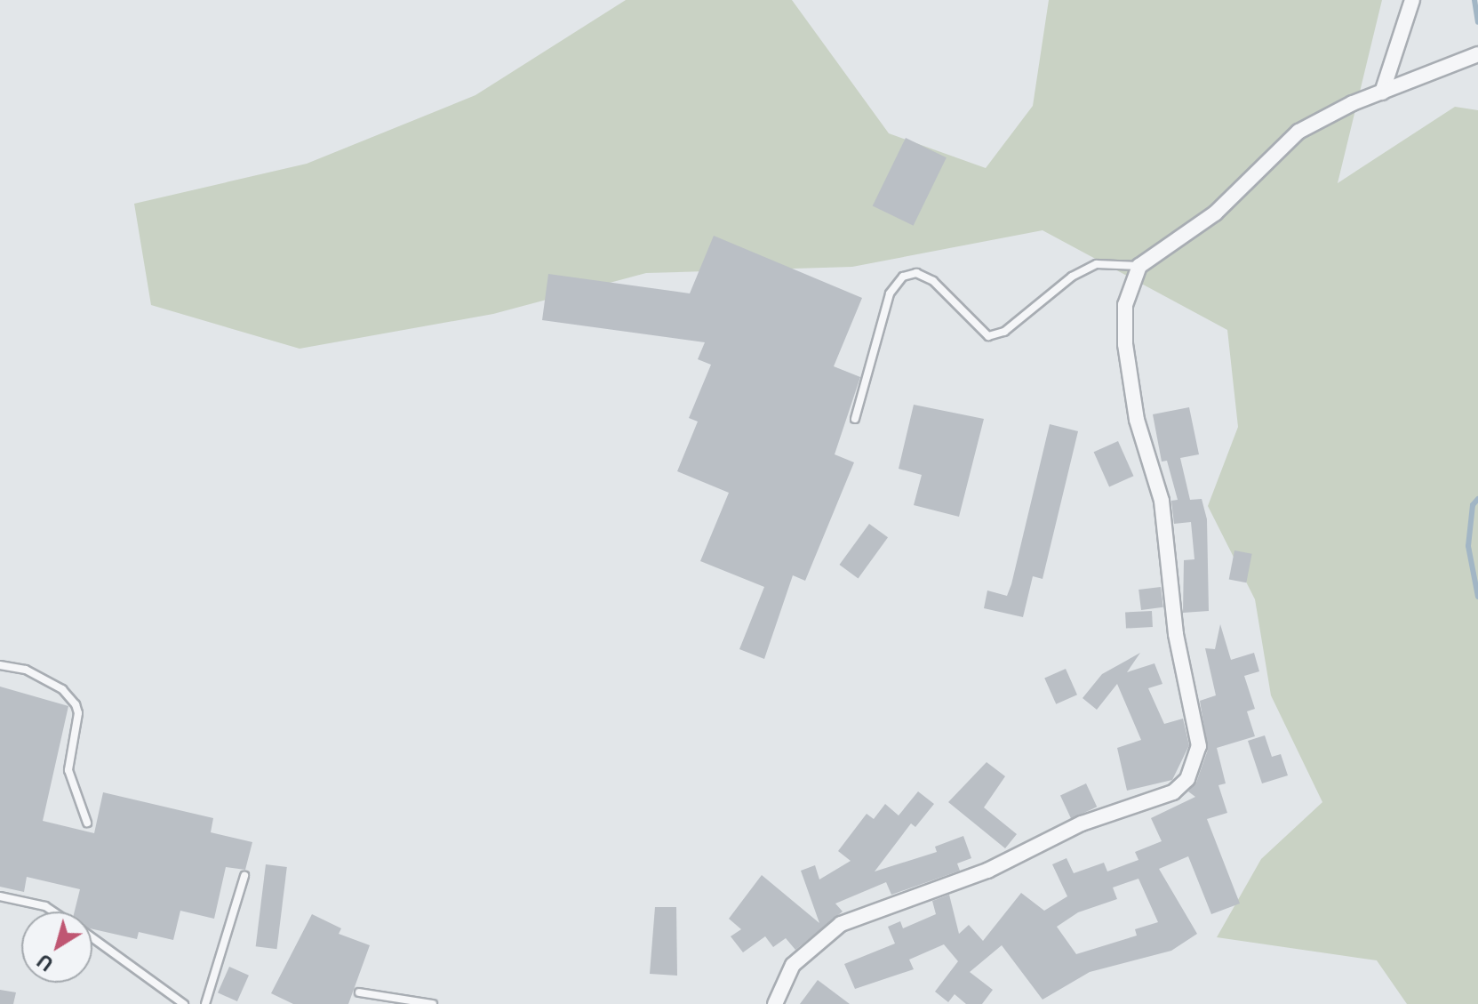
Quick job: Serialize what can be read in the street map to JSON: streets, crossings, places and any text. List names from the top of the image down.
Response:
{
  "north": "bottom left"
}
